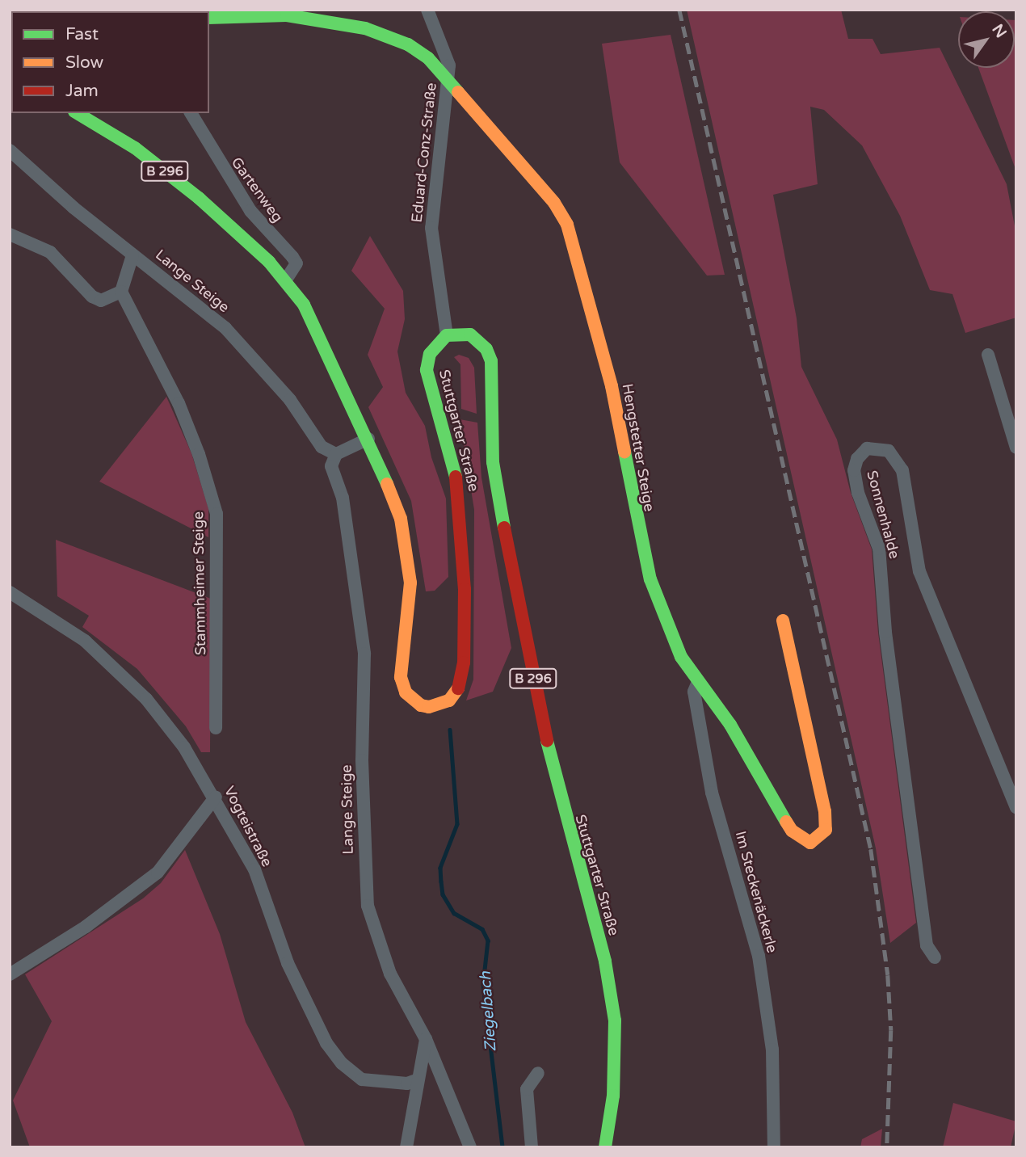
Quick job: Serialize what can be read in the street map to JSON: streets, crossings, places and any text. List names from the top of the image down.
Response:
{
  "streets": {
    "main road": ["B 296", "Stuttgarter Straße", "Hengstetter Steige"],
    "street": [
      "Eduard-Conz-Straße",
      "Gartenweg",
      "Lange Steige",
      "Sonnenhalde",
      "Stammheimer Steige",
      "Vogteistraße",
      "Im Steckenäckerle"
    ]
  },
  "crossings": [
    ["Eduard-Conz-Straße", "Stuttgarter Straße"],
    ["Eduard-Conz-Straße", "Hengstetter Steige"],
    ["Gartenweg", "Stuttgarter Straße"],
    ["Hengstetter Steige", "Im Steckenäckerle"]
  ],
  "water": ["Ziegelbach"],
  "legend": ["Fast", "Slow", "Jam"],
  "north": "top right"
}
